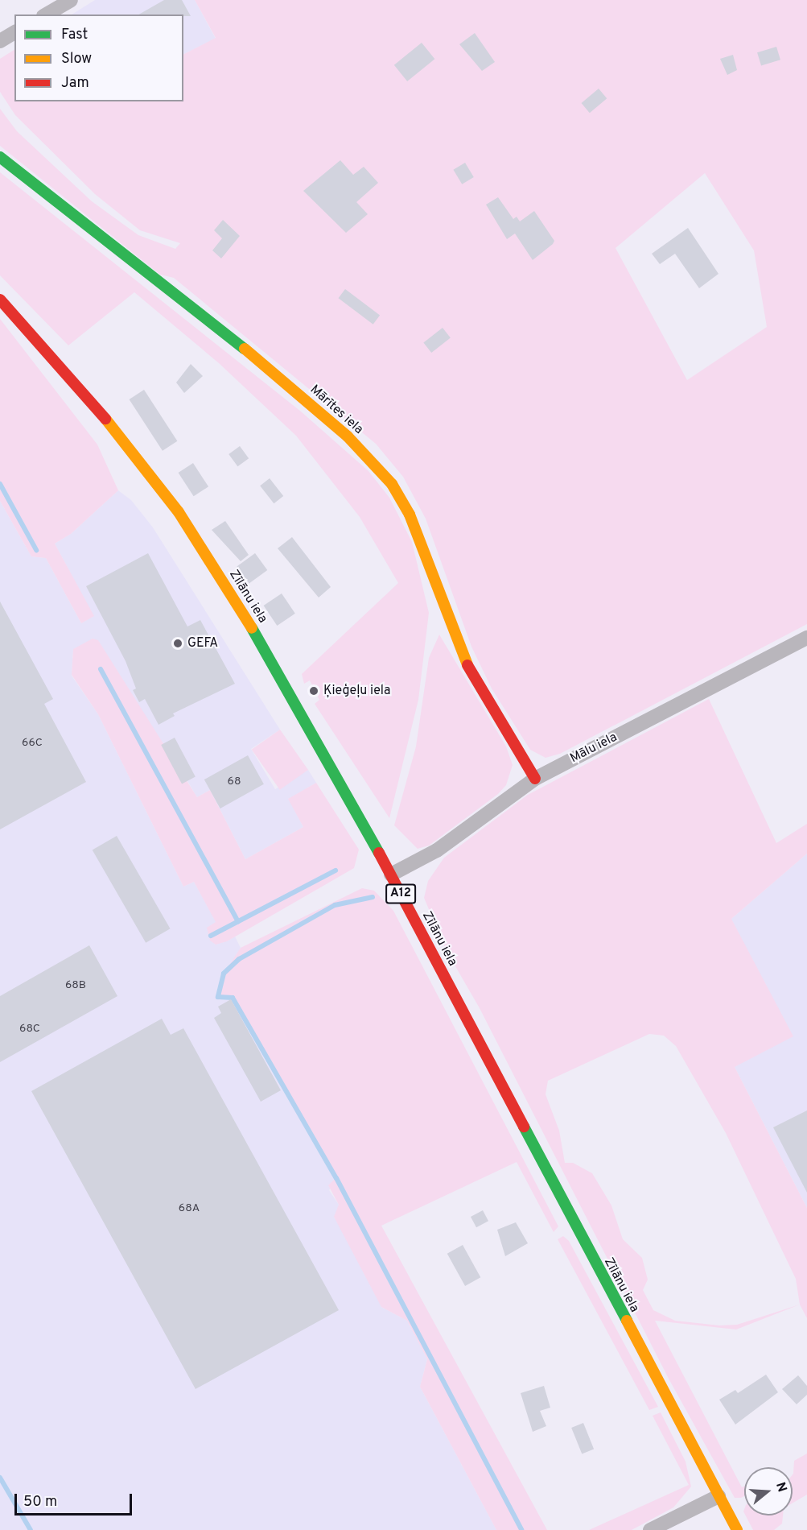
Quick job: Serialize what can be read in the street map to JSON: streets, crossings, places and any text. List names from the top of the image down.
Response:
{
  "streets": {
    "main road": ["Mārītes iela", "Zīlānu iela", "A12"],
    "street": ["Mālu iela"]
  },
  "crossings": [
    ["Mārītes iela", "Mālu iela"],
    ["Zīlānu iela", "Mālu iela"]
  ],
  "places": ["GEFA", "Ķieģeļu iela"],
  "house_numbers": [
    "66C",
    "68",
    "68B",
    "68C",
    "68A"
  ],
  "legend": ["Fast", "Slow", "Jam"],
  "scale_bar": "50 m",
  "north": "right"
}
